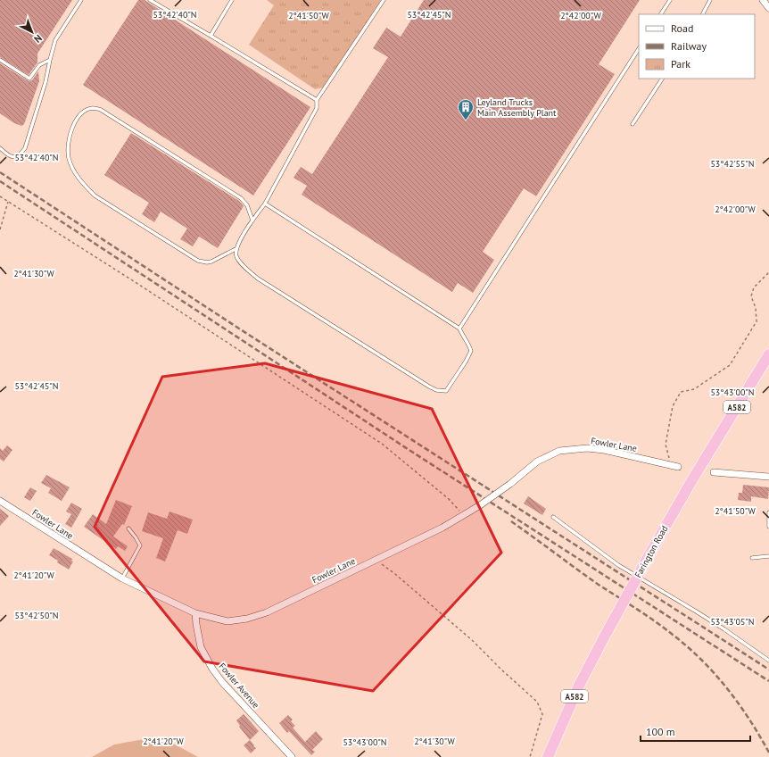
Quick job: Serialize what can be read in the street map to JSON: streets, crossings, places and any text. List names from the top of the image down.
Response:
{
  "streets": {
    "highway": ["A582", "Farington Road"],
    "street": ["Fowler Lane", "Fowler Avenue"]
  },
  "crossings": [
    ["Fowler Lane", "Fowler Avenue"]
  ],
  "places": {
    "building": ["Leyland Trucks Main Assembly Plant"]
  },
  "legend": ["Road", "Railway", "Park"],
  "scale_bar": "100 m",
  "north": "bottom right",
  "coordinates": [
    "53°42'40\"N",
    "53°42'45\"N",
    "2°41'50\"W",
    "2°42'00\"W",
    "53°42'55\"N",
    "2°41'30\"W",
    "53°43'00\"N",
    "2°41'20\"W",
    "53°42'50\"N",
    "53°43'05\"N"
  ]
}
